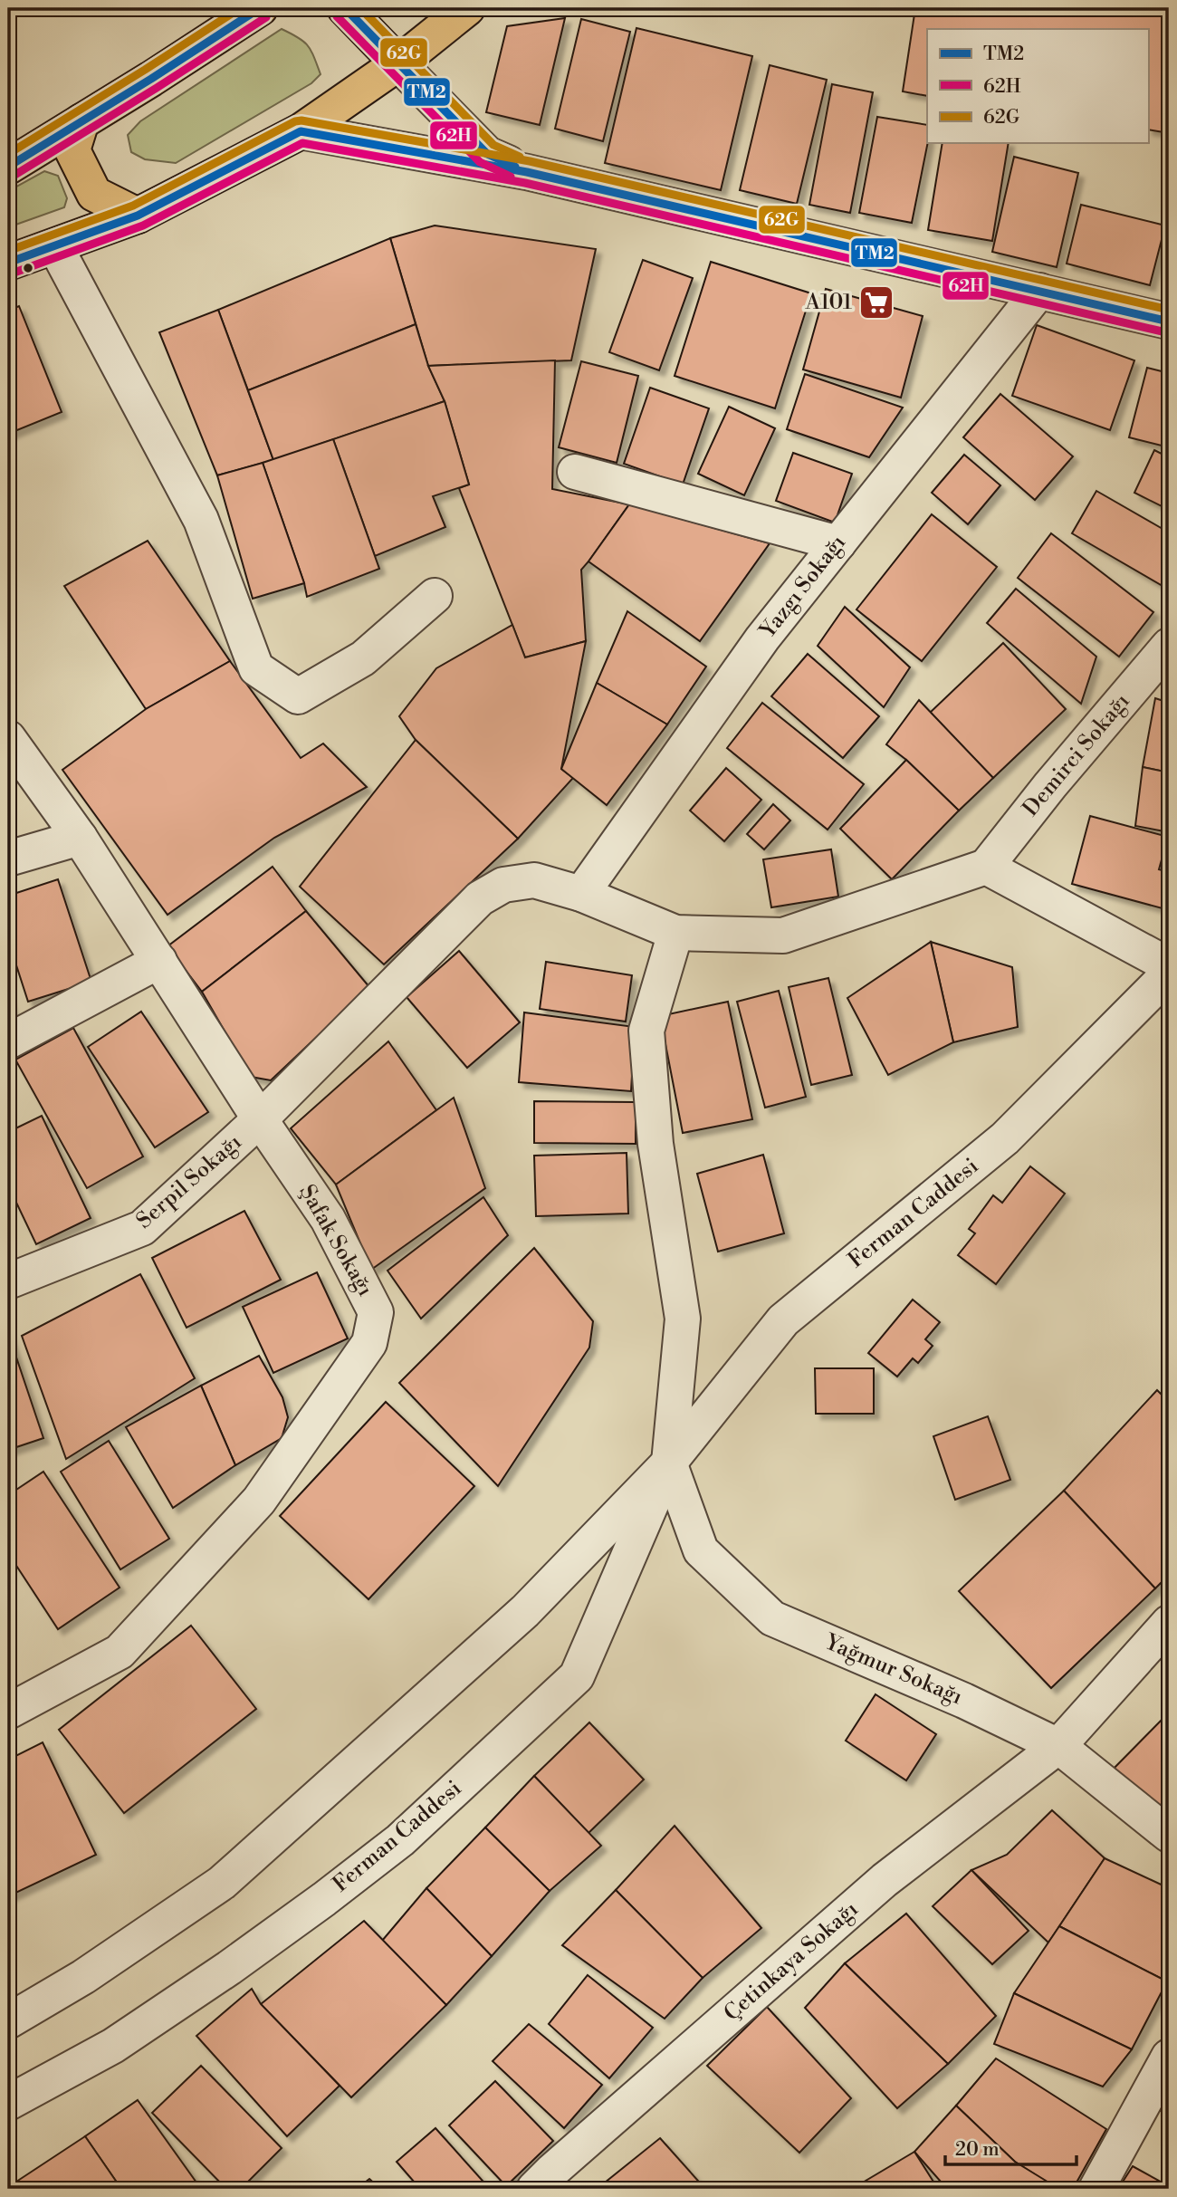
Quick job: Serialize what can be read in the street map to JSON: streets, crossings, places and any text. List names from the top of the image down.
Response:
{
  "streets": {
    "street": [
      "Yazgı Sokağı",
      "Demirci Sokağı",
      "Serpil Sokağı",
      "Ferman Caddesi",
      "Şafak Sokağı",
      "Yağmur Sokağı",
      "Çetinkaya Sokağı"
    ]
  },
  "crossings": [
    ["Yazgı Sokağı", "Serpil Sokağı"],
    ["Serpil Sokağı", "Şafak Sokağı"],
    ["Ferman Caddesi", "Yağmur Sokağı"],
    ["Yağmur Sokağı", "Çetinkaya Sokağı"]
  ],
  "places": {
    "supermarket": ["A101"]
  },
  "lines": ["transit line TM2", "transit line 62G", "transit line 62H"],
  "legend": ["TM2", "62H", "62G"],
  "scale_bar": "20 m"
}
